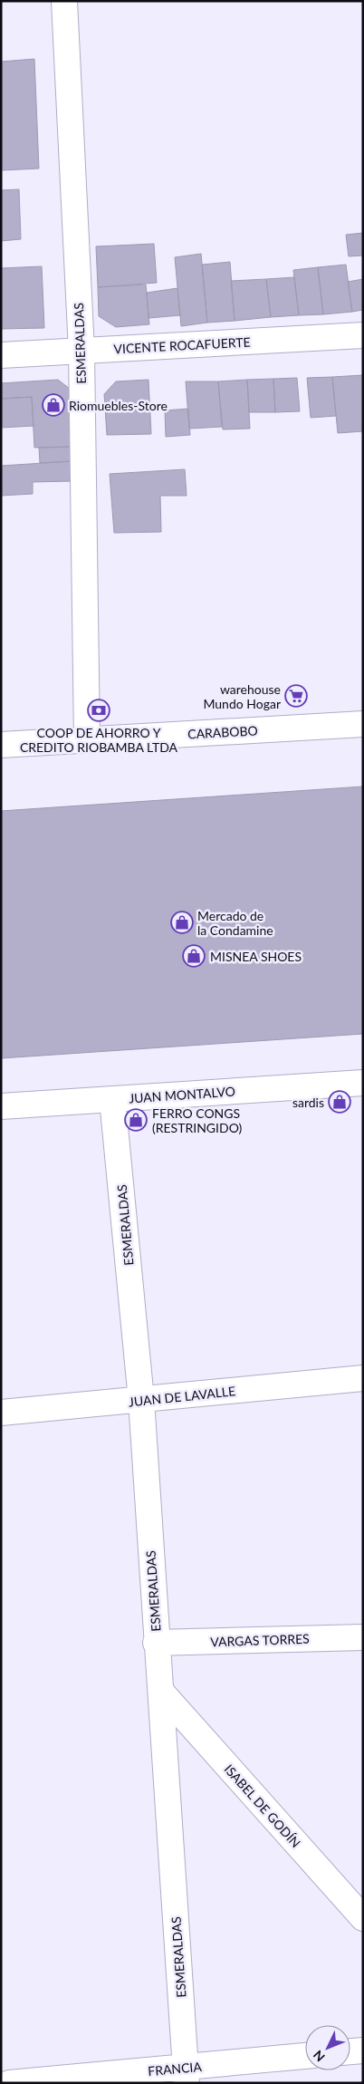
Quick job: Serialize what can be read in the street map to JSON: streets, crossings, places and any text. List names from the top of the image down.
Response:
{
  "streets": {
    "street": [
      "ESMERALDAS",
      "VICENTE ROCAFUERTE",
      "CARABOBO",
      "JUAN MONTALVO",
      "JUAN DE LAVALLE",
      "VARGAS TORRES",
      "ISABEL DE GODÍN",
      "FRANCIA"
    ]
  },
  "crossings": [
    ["ESMERALDAS", "VICENTE ROCAFUERTE"],
    ["ESMERALDAS", "CARABOBO"],
    ["ESMERALDAS", "JUAN MONTALVO"],
    ["ESMERALDAS", "JUAN DE LAVALLE"],
    ["ESMERALDAS", "VARGAS TORRES"],
    ["ESMERALDAS", "ISABEL DE GODÍN"],
    ["ESMERALDAS", "FRANCIA"]
  ],
  "places": {
    "shop": [
      "Riomuebles-Store",
      "Mercado de la Condamine",
      "MISNEA SHOES",
      "sardis",
      "FERRO CONGS (RESTRINGIDO)"
    ],
    "supermarket": ["warehouse Mundo Hogar"],
    "bank": ["COOP DE AHORRO Y CREDITO RIOBAMBA LTDA"]
  },
  "north": "bottom left"
}
